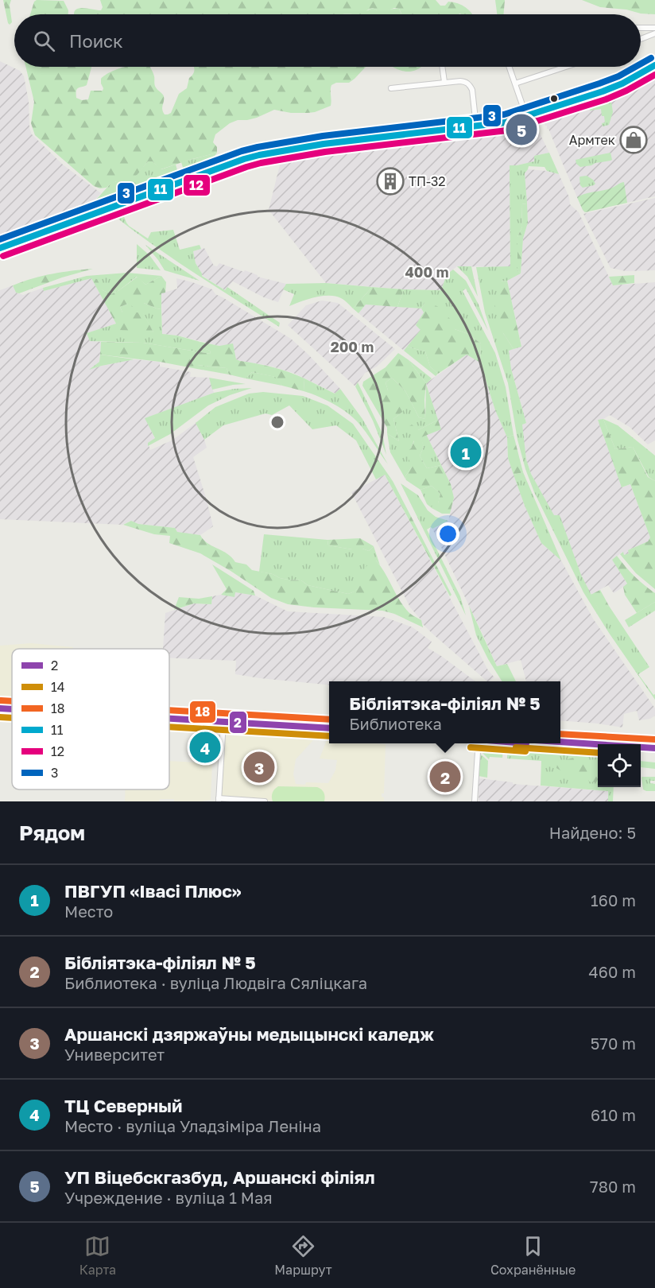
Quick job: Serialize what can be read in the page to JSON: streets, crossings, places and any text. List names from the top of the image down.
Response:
{
  "places": {
    "shop": ["Армтек"],
    "building": ["ТП-32"]
  },
  "lines": [
    "transit line 3",
    "transit line 11",
    "transit line 12",
    "transit line 18",
    "transit line 2",
    "transit line 14"
  ],
  "legend": [
    "2",
    "14",
    "18",
    "11",
    "12",
    "3"
  ],
  "page": {
    "search": "Поиск",
    "pins": [
      "5",
      "1",
      "4",
      "3",
      "2"
    ],
    "popup": ["Бібліятэка-філіял № 5", "Библиотека"],
    "heading": ["Рядом", "Найдено: 5"],
    "list": [
      {
        "mark": "1",
        "name": "ПВГУП «Івасі Плюс»",
        "note": "Место",
        "value": "160 m"
      },
      {
        "mark": "2",
        "name": "Бібліятэка-філіял № 5",
        "note": "Библиотека · вуліца Людвіга Сяліцкага",
        "value": "460 m"
      },
      {
        "mark": "3",
        "name": "Аршанскі дзяржаўны медыцынскі каледж",
        "note": "Университет",
        "value": "570 m"
      },
      {
        "mark": "4",
        "name": "ТЦ Северный",
        "note": "Место · вуліца Уладзіміра Леніна",
        "value": "610 m"
      },
      {
        "mark": "5",
        "name": "УП Віцебскгазбуд, Аршанскі філіял",
        "note": "Учреждение · вуліца 1 Мая",
        "value": "780 m"
      }
    ],
    "nav": ["Карта", "Маршрут", "Сохранённые"]
  },
  "rings": ["400 m", "200 m"]
}
